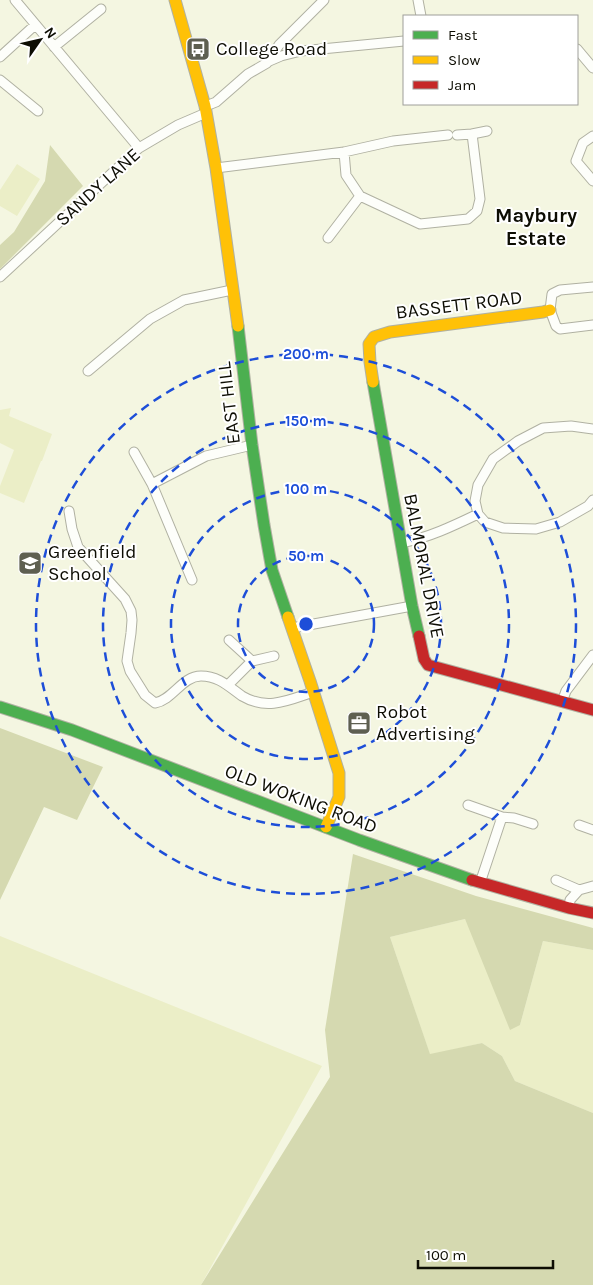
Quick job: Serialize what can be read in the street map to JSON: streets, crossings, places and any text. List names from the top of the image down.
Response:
{
  "streets": {
    "street": [
      "SANDY LANE",
      "BASSETT ROAD",
      "EAST HILL",
      "BALMORAL DRIVE",
      "OLD WOKING ROAD"
    ]
  },
  "crossings": [
    ["SANDY LANE", "EAST HILL"],
    ["BASSETT ROAD", "BALMORAL DRIVE"],
    ["EAST HILL", "OLD WOKING ROAD"]
  ],
  "districts": ["Maybury Estate"],
  "places": {
    "bus stop": ["College Road"],
    "school or university": ["Greenfield School"],
    "office": ["Robot Advertising"]
  },
  "legend": ["Fast", "Slow", "Jam"],
  "scale_bar": "100 m",
  "north": "top right",
  "rings": [
    "200 m",
    "150 m",
    "100 m",
    "50 m"
  ]
}
